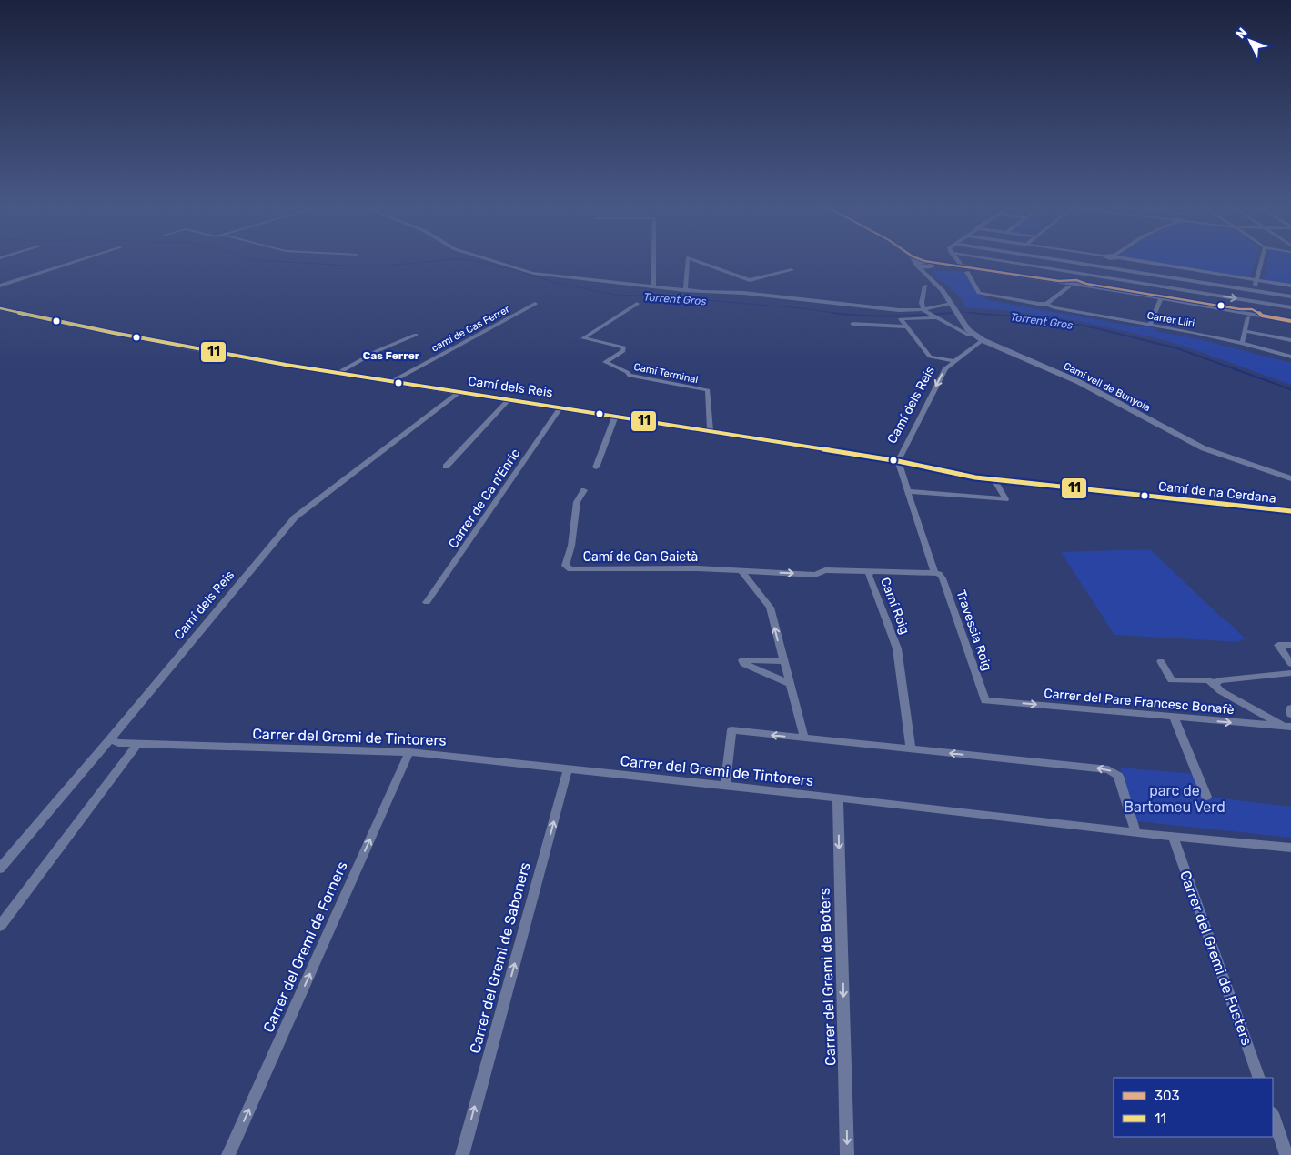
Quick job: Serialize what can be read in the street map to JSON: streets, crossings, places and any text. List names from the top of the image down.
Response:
{
  "streets": {
    "street": [
      "Carrer Lliri",
      "camí de Cas Ferrer",
      "Camí Terminal",
      "Camí dels Reis",
      "Camí vell de Bunyola",
      "Camí de na Cerdana",
      "Carrer de Ca n'Enric",
      "Camí de Can Gaietà",
      "Camí Roig",
      "Travessia Roig",
      "Carrer del Pare Francesc Bonafè",
      "Carrer del Gremi de Tintorers",
      "Carrer del Gremi de Forners",
      "Carrer del Gremi de Saboners",
      "Carrer del Gremi de Fusters",
      "Carrer del Gremi de Boters"
    ]
  },
  "crossings": [
    ["Camí Terminal", "Camí dels Reis"],
    ["Camí dels Reis", "Camí vell de Bunyola"],
    ["Camí dels Reis", "Camí de na Cerdana"],
    ["Camí dels Reis", "Carrer de Ca n'Enric"],
    ["Camí Roig", "Travessia Roig"],
    ["Travessia Roig", "Carrer del Pare Francesc Bonafè"],
    ["Carrer del Gremi de Tintorers", "Carrer del Gremi de Forners"],
    ["Carrer del Gremi de Tintorers", "Carrer del Gremi de Saboners"],
    ["Carrer del Gremi de Tintorers", "Carrer del Gremi de Fusters"],
    ["Carrer del Gremi de Tintorers", "Carrer del Gremi de Boters"]
  ],
  "one_way": ["Carrer del Gremi de Forners", "Carrer del Gremi de Saboners", "Carrer del Gremi de Boters"],
  "districts": ["Cas Ferrer"],
  "water": ["Torrent Gros"],
  "parks": ["parc de Bartomeu Verd"],
  "lines": ["transit line 303", "transit line 11"],
  "legend": ["303", "11"],
  "north": "top left"
}
